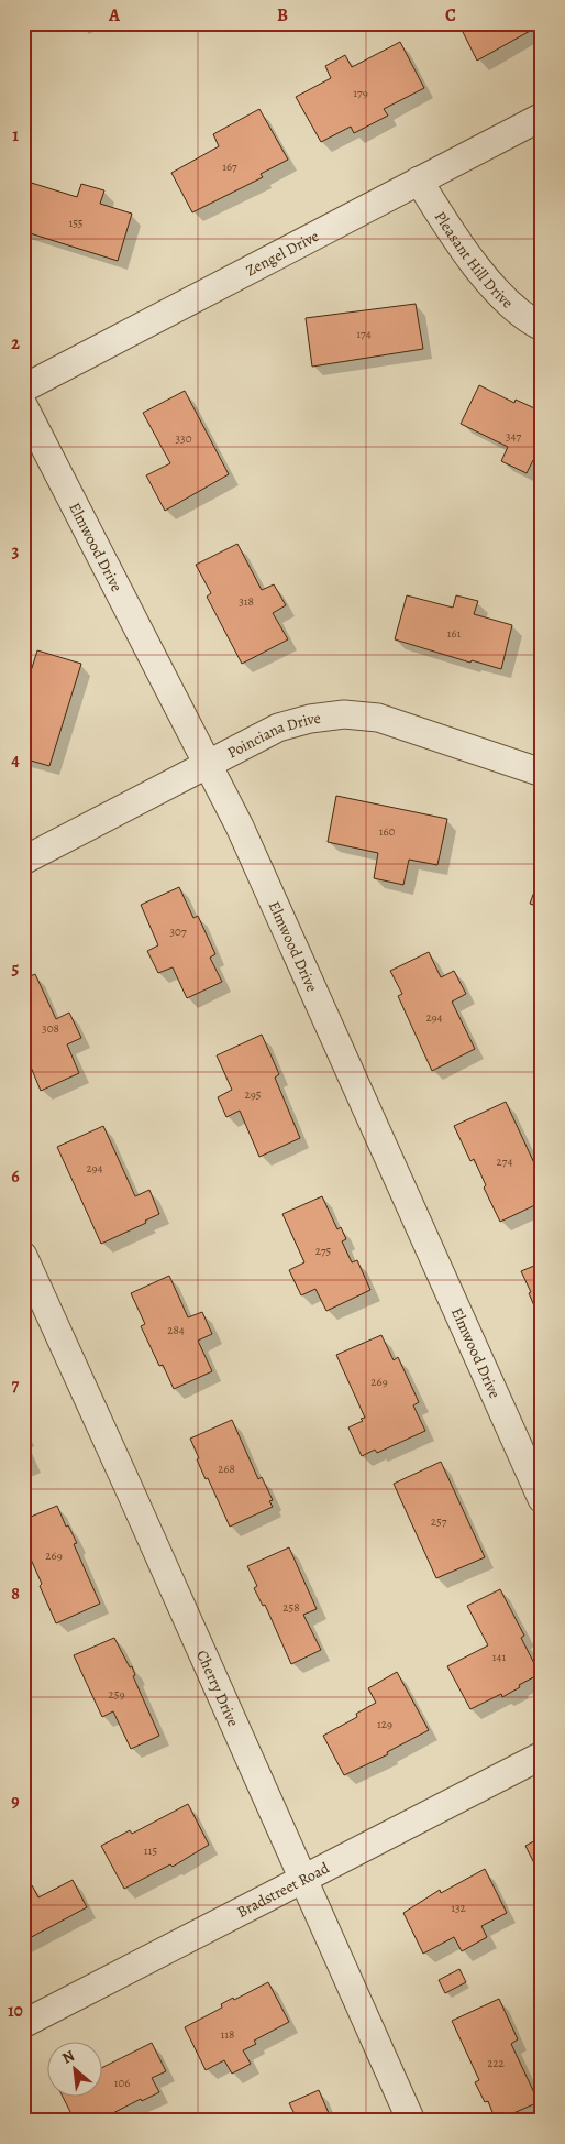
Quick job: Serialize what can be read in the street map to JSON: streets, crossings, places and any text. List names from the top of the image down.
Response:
{
  "streets": {
    "street": [
      "Zengel Drive",
      "Pleasant Hill Drive",
      "Elmwood Drive",
      "Poinciana Drive",
      "Cherry Drive",
      "Bradstreet Road"
    ]
  },
  "crossings": [
    ["Zengel Drive", "Pleasant Hill Drive"],
    ["Elmwood Drive", "Poinciana Drive"],
    ["Cherry Drive", "Bradstreet Road"]
  ],
  "house_numbers": [
    "179",
    "167",
    "155",
    "174",
    "347",
    "330",
    "318",
    "161",
    "160",
    "307",
    "294",
    "308",
    "295",
    "274",
    "294",
    "275",
    "284",
    "269",
    "268",
    "257",
    "269",
    "258",
    "141",
    "259",
    "129",
    "115",
    "132",
    "118",
    "222",
    "106"
  ],
  "north": "top left",
  "grid": {
    "columns": ["A", "B", "C"],
    "rows": [
      "1",
      "2",
      "3",
      "4",
      "5",
      "6",
      "7",
      "8",
      "9",
      "10"
    ]
  }
}
